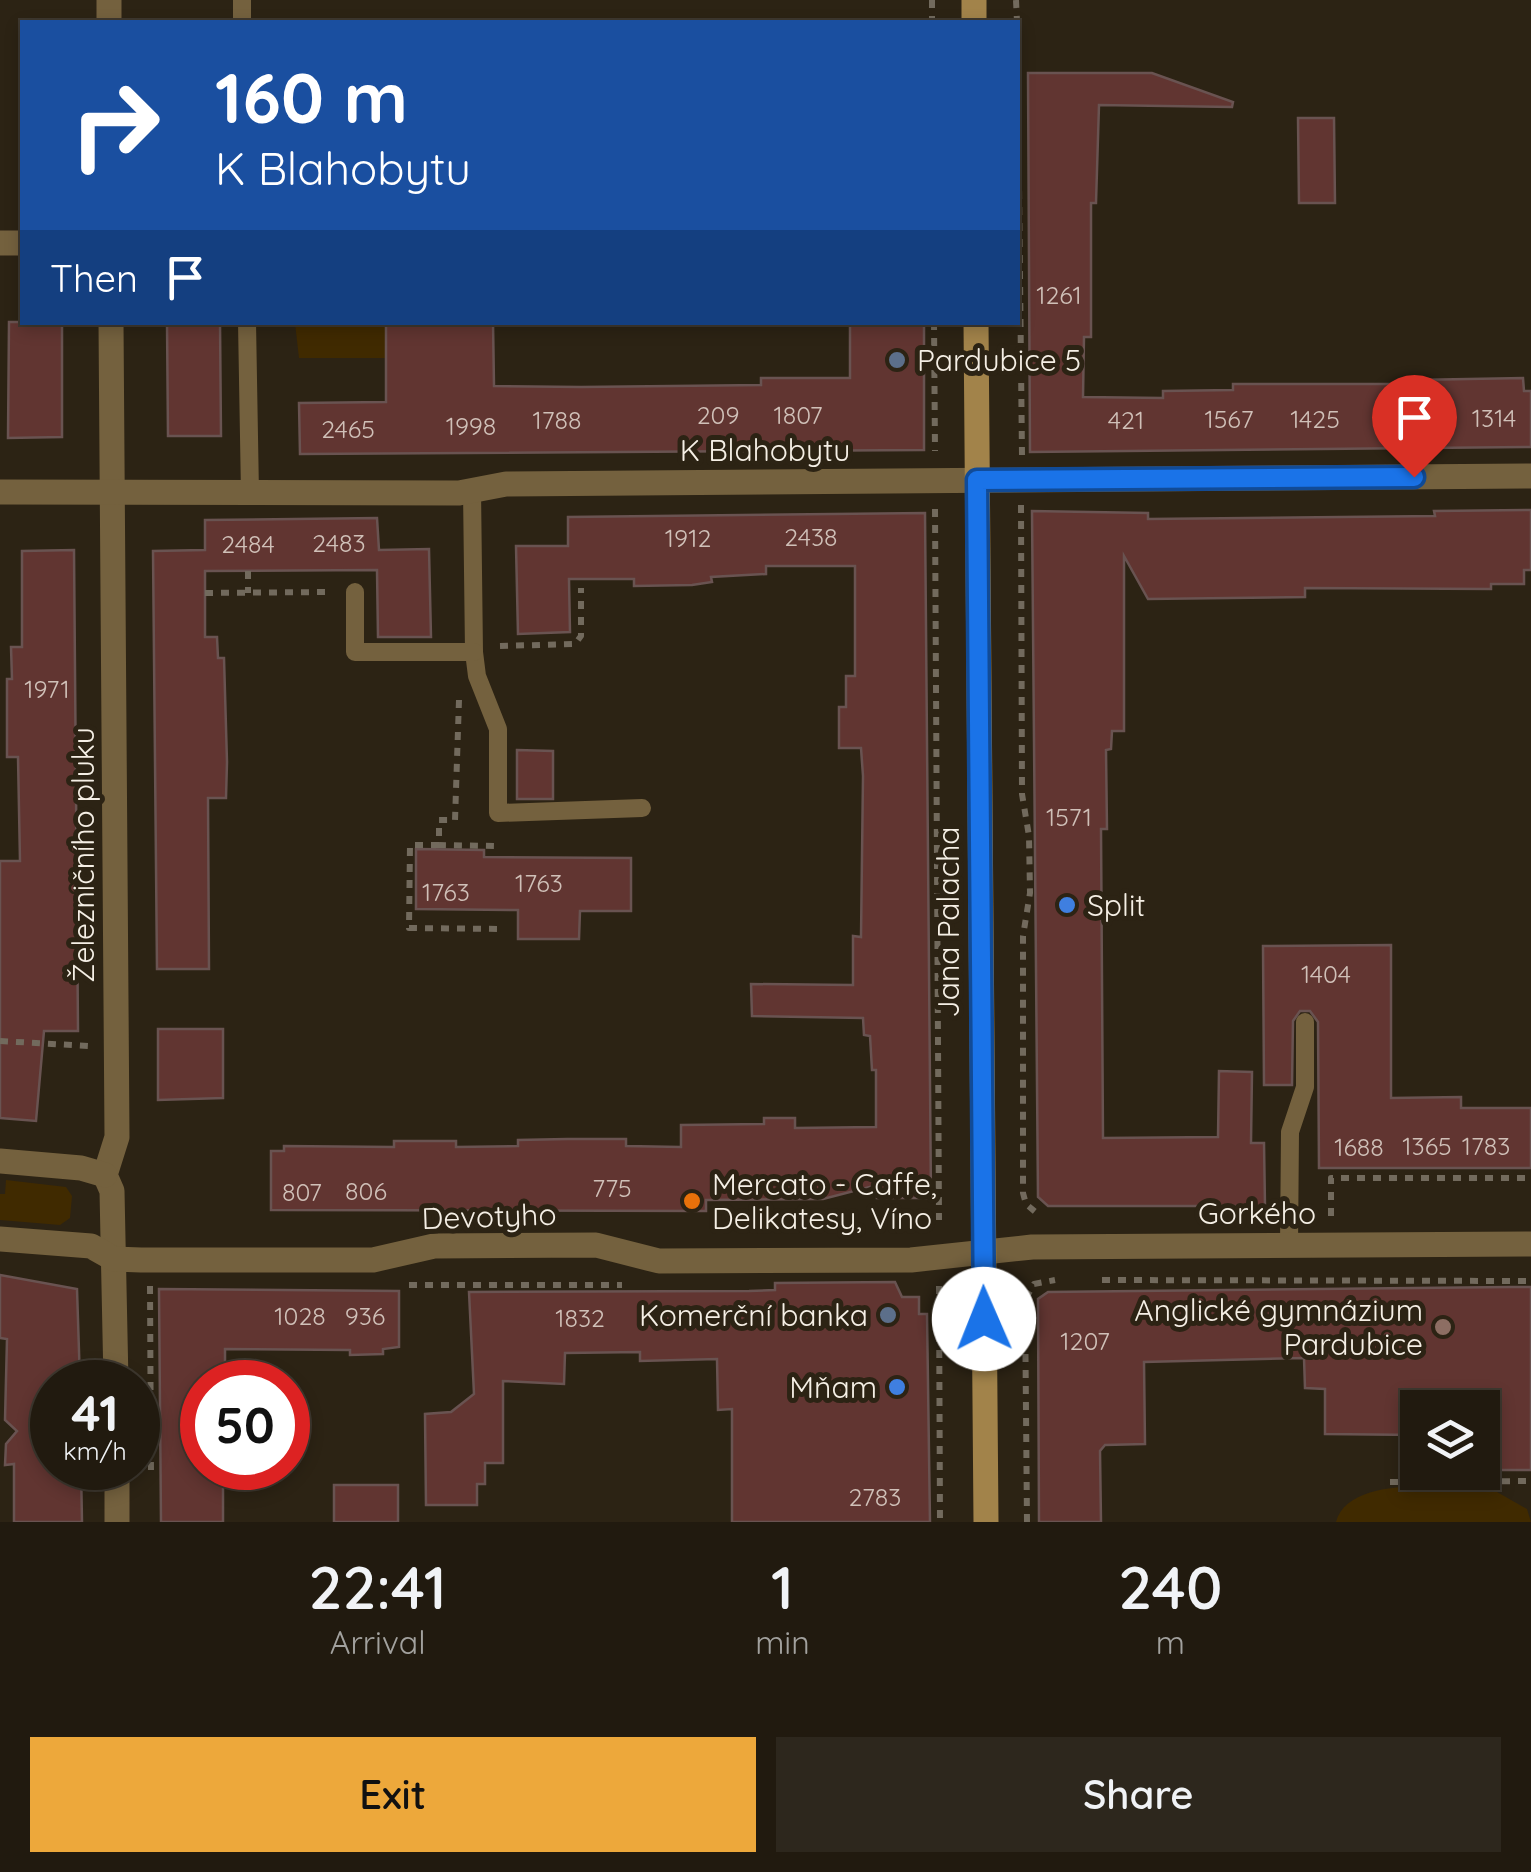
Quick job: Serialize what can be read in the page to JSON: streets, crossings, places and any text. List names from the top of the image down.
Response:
{
  "streets": {
    "main road": ["Jana Palacha"],
    "street": [
      "K Blahobytu",
      "Železničního pluku",
      "Gorkého",
      "Devotyho"
    ]
  },
  "crossings": [
    ["K Blahobytu", "Železničního pluku"],
    ["K Blahobytu", "Jana Palacha"],
    ["Železničního pluku", "Devotyho"],
    ["Jana Palacha", "Gorkého"],
    ["Jana Palacha", "Devotyho"],
    ["Gorkého", "Devotyho"]
  ],
  "places": [
    "Pardubice 5",
    "Split",
    "Mercato - Caffe, Delikatesy, Víno",
    "Komerční banka",
    "Anglické gymnázium Pardubice",
    "Mňam"
  ],
  "house_numbers": [
    "1261",
    "209",
    "1807",
    "1314",
    "1567",
    "1425",
    "1788",
    "421",
    "1998",
    "2465",
    "2438",
    "1912",
    "2483",
    "2484",
    "1971",
    "1571",
    "1763",
    "1763",
    "1404",
    "1365",
    "1783",
    "1688",
    "775",
    "806",
    "807",
    "1028",
    "936",
    "1832",
    "1207",
    "2783"
  ],
  "page": {
    "turn": ["160 m", "K Blahobytu"],
    "then": "Then",
    "speed": "41 km/h",
    "limit": "50",
    "eta": [
      "22:41",
      "Arrival",
      "1",
      "min",
      "240",
      "m"
    ],
    "buttons": ["Exit", "Share"]
  }
}
